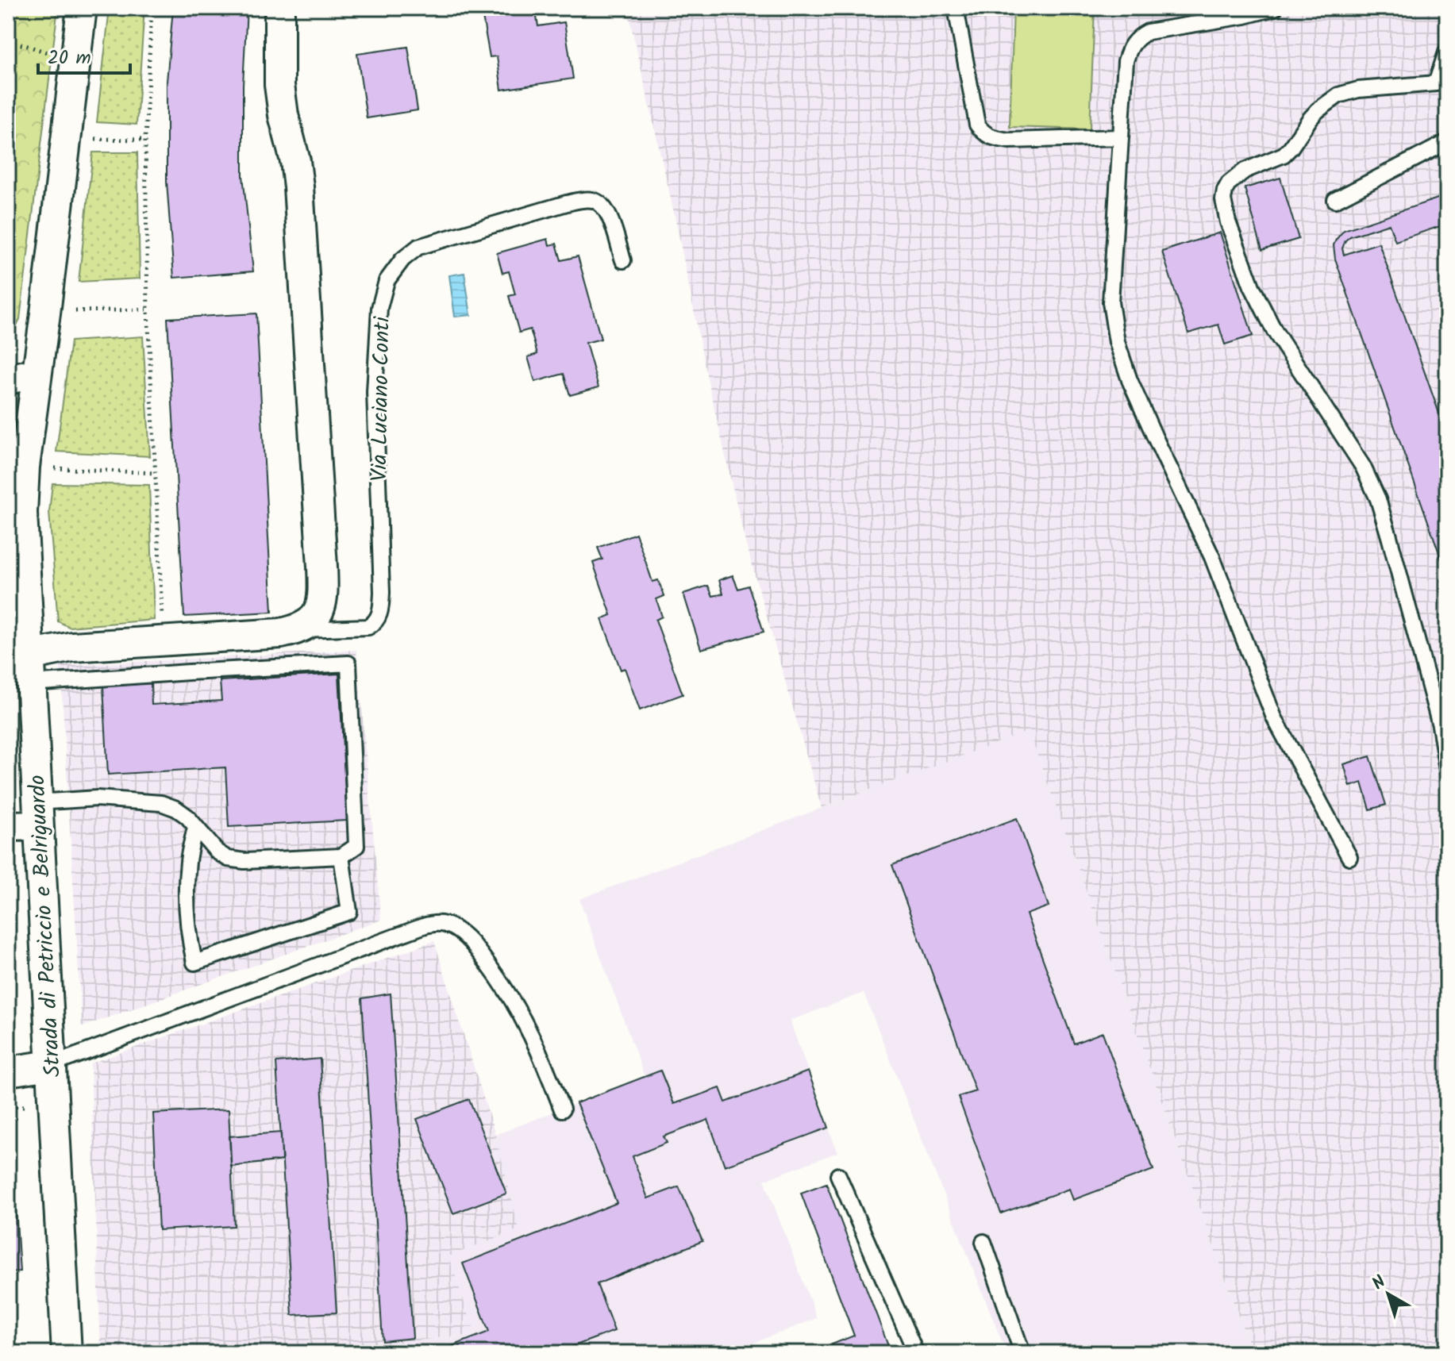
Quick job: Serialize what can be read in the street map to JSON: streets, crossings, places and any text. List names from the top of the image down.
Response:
{
  "streets": {
    "street": ["Via Luciano Conti", "Strada di Petriccio e Belriguardo"]
  },
  "crossings": [
    ["Via Luciano Conti", "Strada di Petriccio e Belriguardo"]
  ],
  "scale_bar": "20 m",
  "north": "top left"
}
